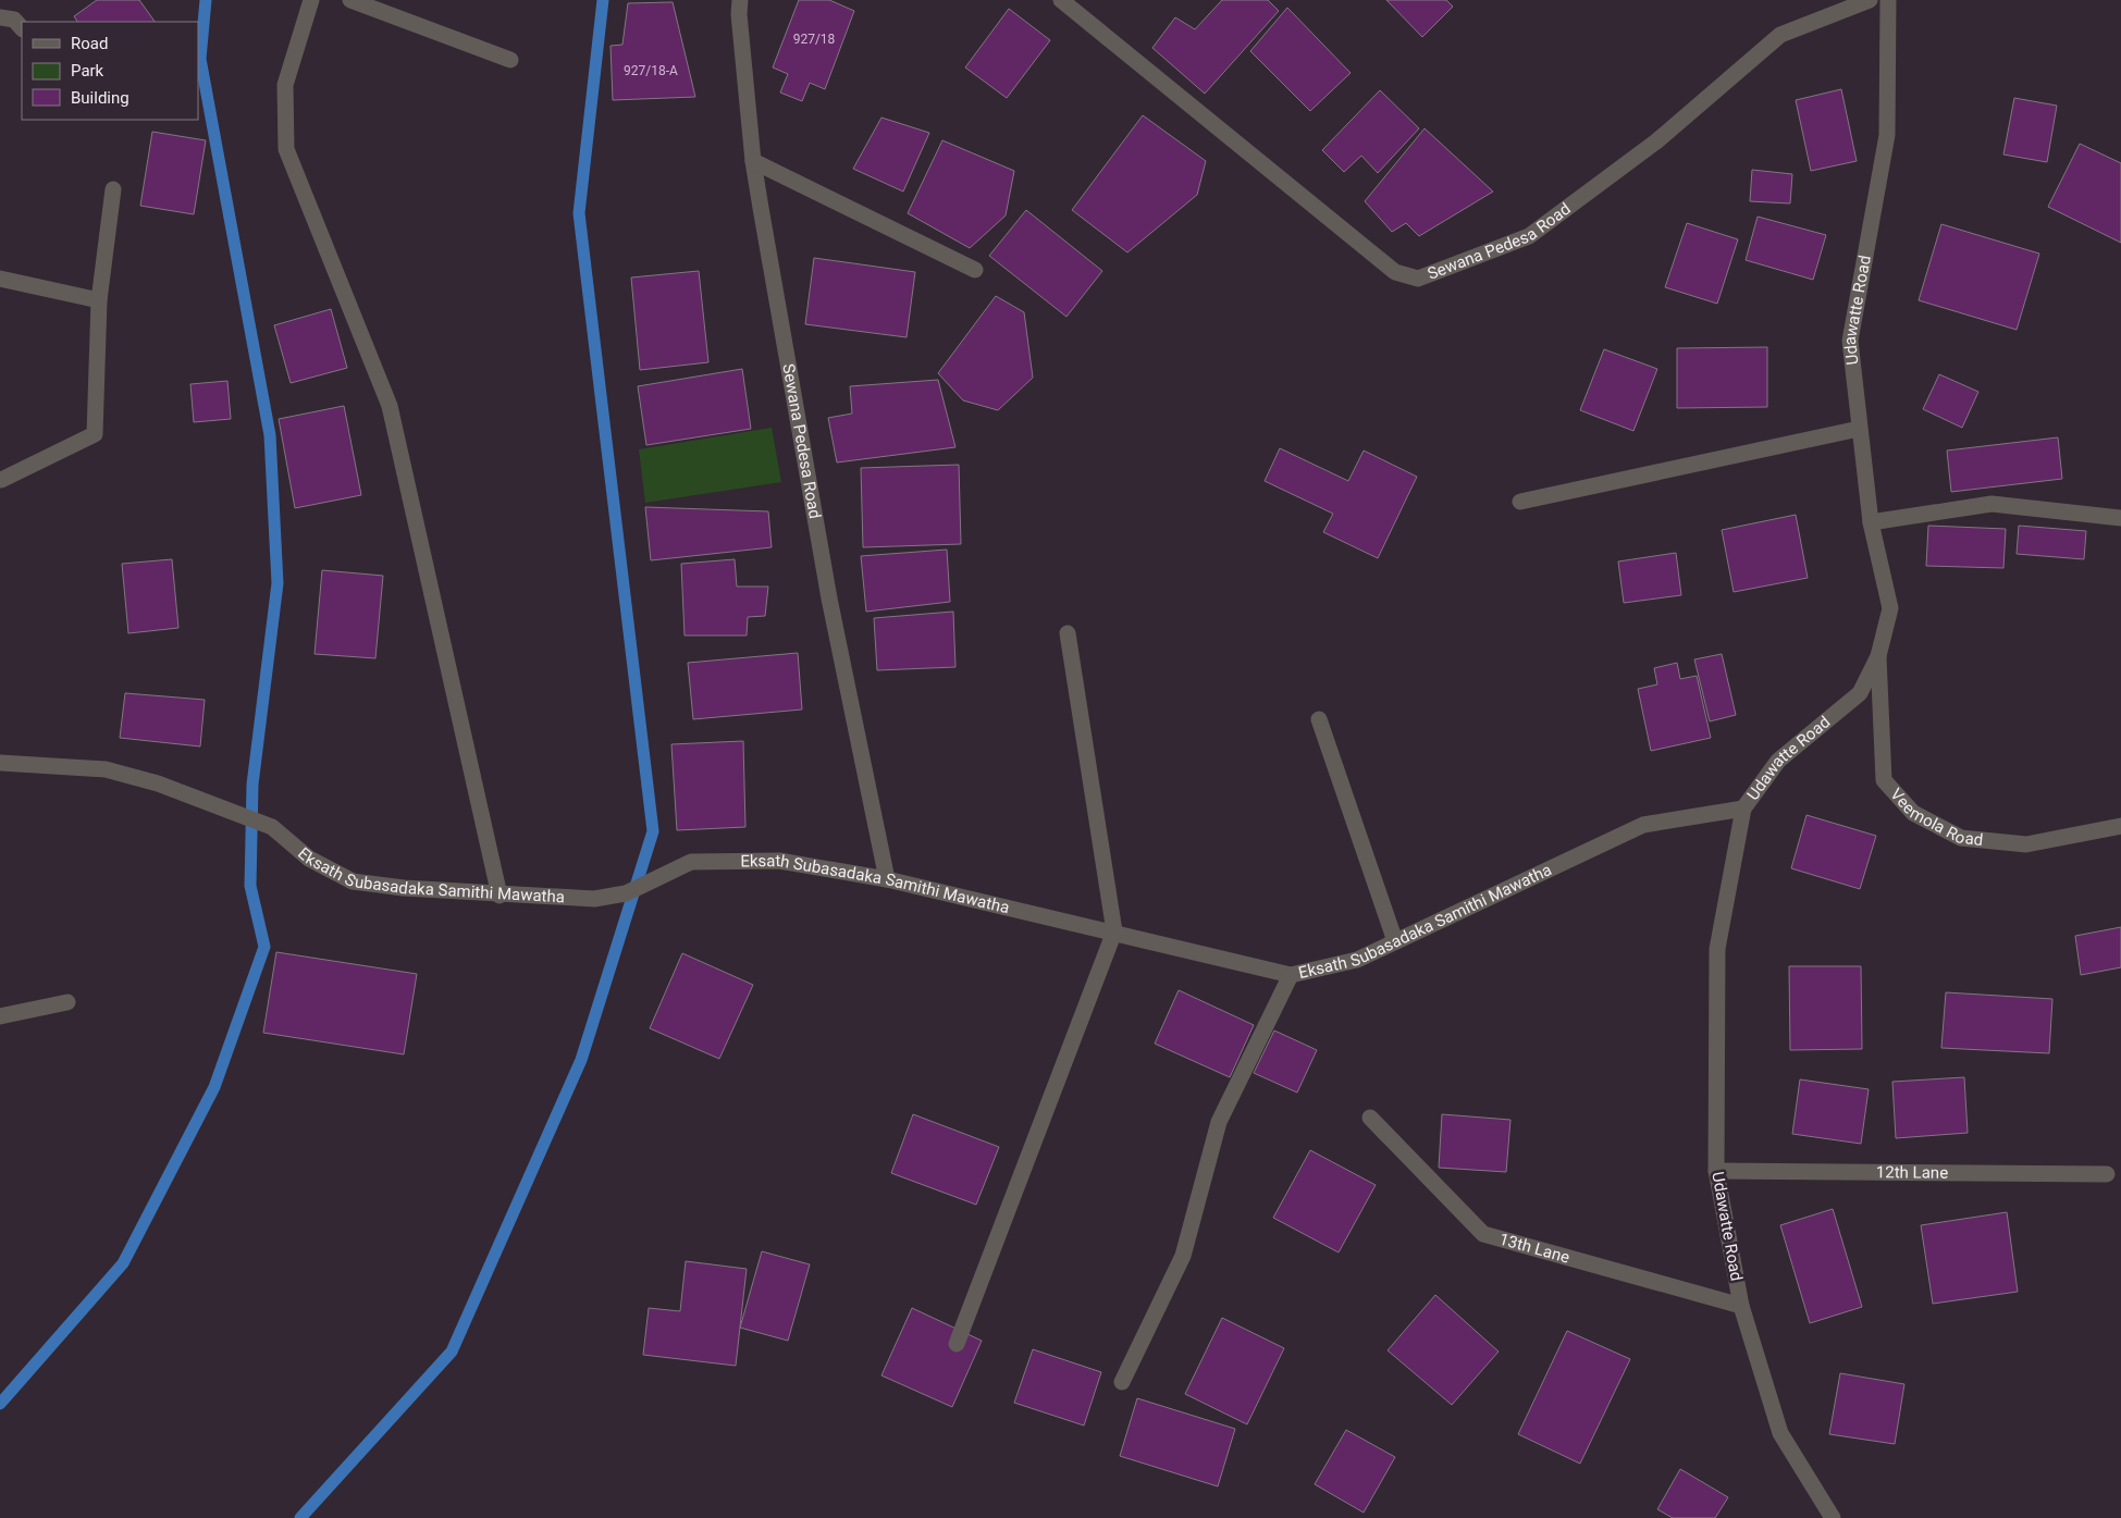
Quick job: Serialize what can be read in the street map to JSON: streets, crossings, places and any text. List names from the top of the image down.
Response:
{
  "streets": {
    "street": [
      "Sewana Pedesa Road",
      "Udawatte Road",
      "Veemola Road",
      "Eksath Subasadaka Samithi Mawatha",
      "12th Lane",
      "13th Lane"
    ]
  },
  "crossings": [
    ["Sewana Pedesa Road", "Eksath Subasadaka Samithi Mawatha"],
    ["Udawatte Road", "Veemola Road"],
    ["Udawatte Road", "Eksath Subasadaka Samithi Mawatha"],
    ["Udawatte Road", "12th Lane"],
    ["Udawatte Road", "13th Lane"]
  ],
  "house_numbers": ["927/18", "927/18-A"],
  "legend": ["Road", "Park", "Building"]
}
